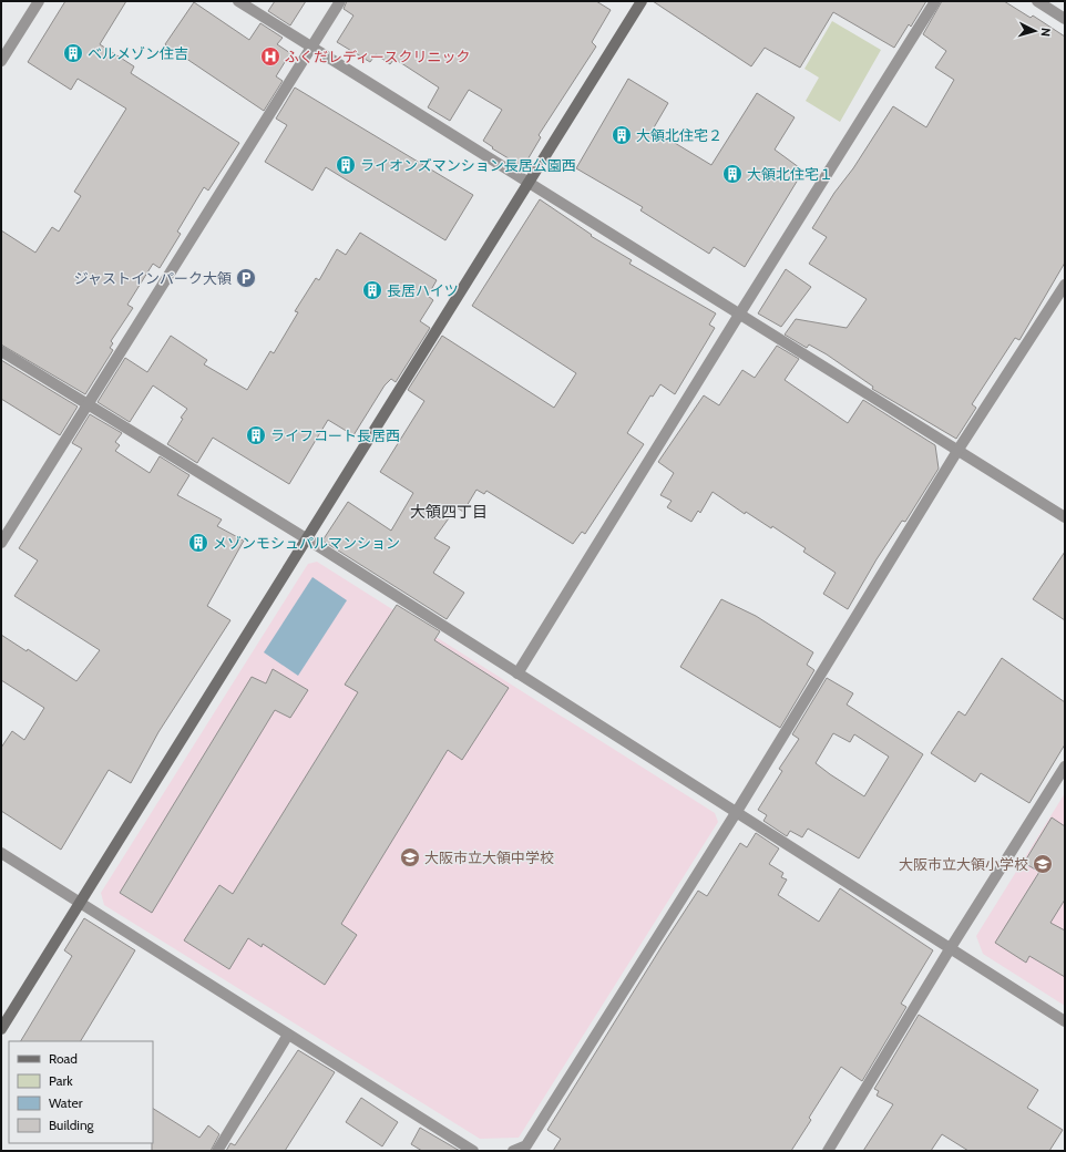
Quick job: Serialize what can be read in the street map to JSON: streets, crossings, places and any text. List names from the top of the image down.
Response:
{
  "districts": ["大領四丁目"],
  "places": {
    "building": [
      "ベルメゾン住吉",
      "大領北住宅２",
      "ライオンズマンション長居公園西",
      "大領北住宅１",
      "長居ハイツ",
      "ライフコート長居西",
      "メゾンモシュパルマンション"
    ],
    "hospital": ["ふくだレディースクリニック"],
    "parking": ["ジャストインパーク大領"],
    "school or university": ["大阪市立大領中学校", "大阪市立大領小学校"]
  },
  "legend": [
    "Road",
    "Park",
    "Water",
    "Building"
  ],
  "north": "right"
}
